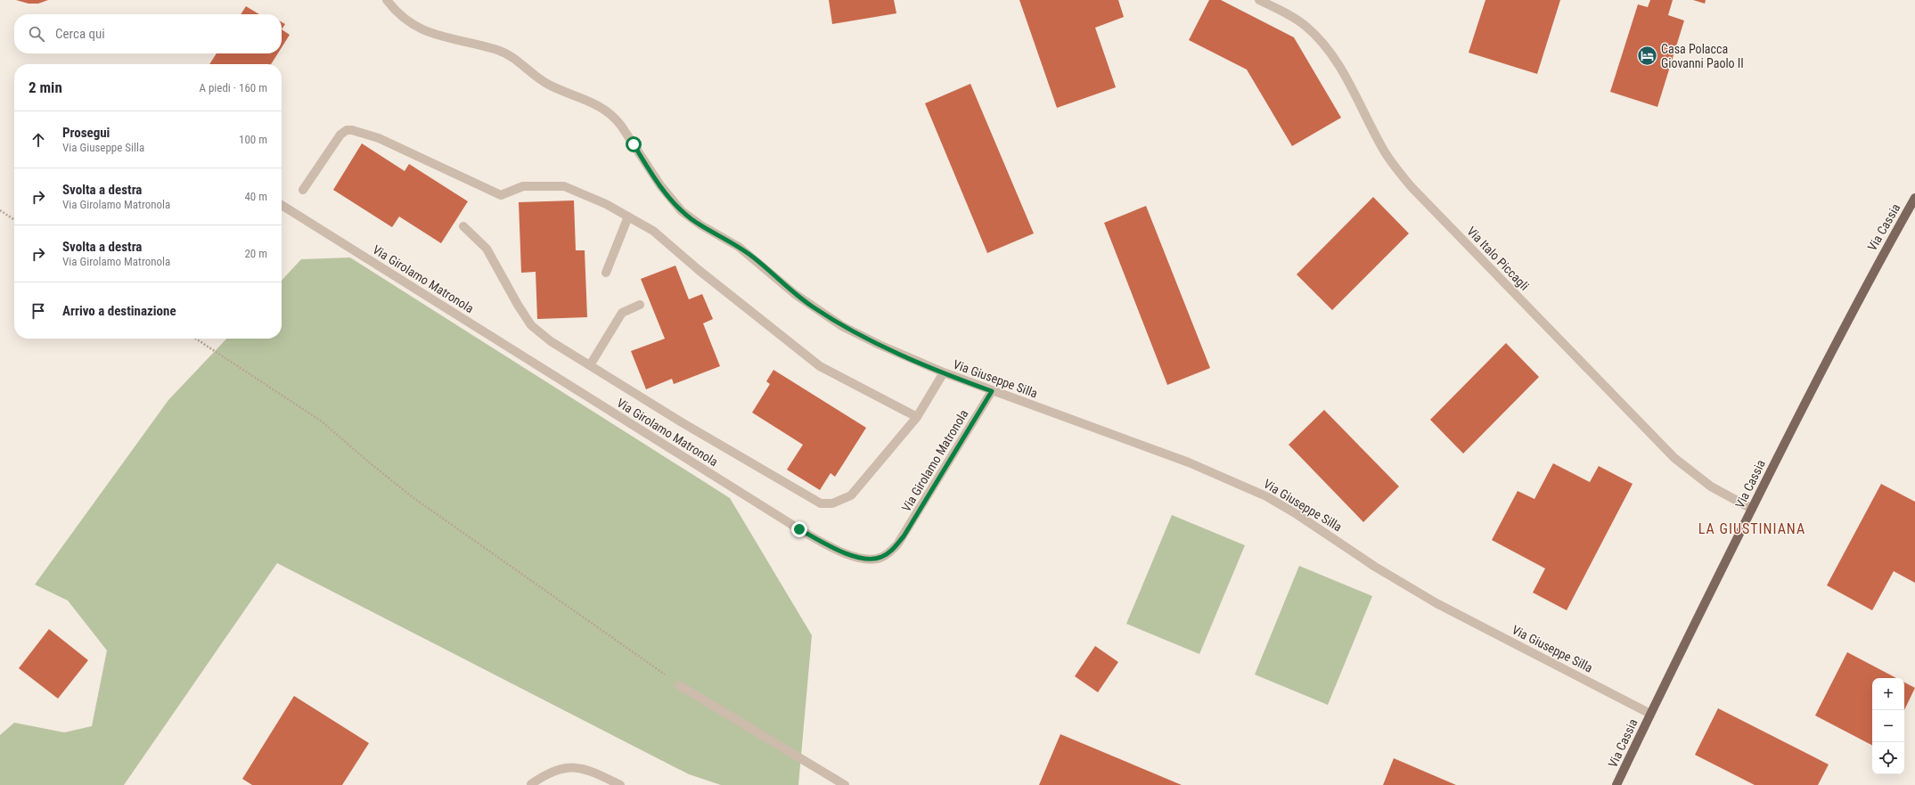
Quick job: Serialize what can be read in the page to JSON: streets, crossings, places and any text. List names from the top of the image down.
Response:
{
  "streets": {
    "main road": ["Via Cassia"],
    "street": ["Via Italo Piccagli", "Via Girolamo Matronola", "Via Giuseppe Silla"]
  },
  "crossings": [
    ["Via Cassia", "Via Italo Piccagli"],
    ["Via Cassia", "Via Giuseppe Silla"],
    ["Via Girolamo Matronola", "Via Giuseppe Silla"]
  ],
  "districts": ["LA GIUSTINIANA"],
  "places": {
    "hotel": ["Casa Polacca Giovanni Paolo II"]
  },
  "page": {
    "search": "Cerca qui",
    "heading": ["2 min", "A piedi · 160 m"],
    "list": [
      ["Prosegui", "Via Giuseppe Silla", "100 m"],
      ["Svolta a destra", "Via Girolamo Matronola", "40 m"],
      ["Svolta a destra", "Via Girolamo Matronola", "20 m"],
      "Arrivo a destinazione"
    ],
    "map_buttons": ["+", "−"]
  }
}
